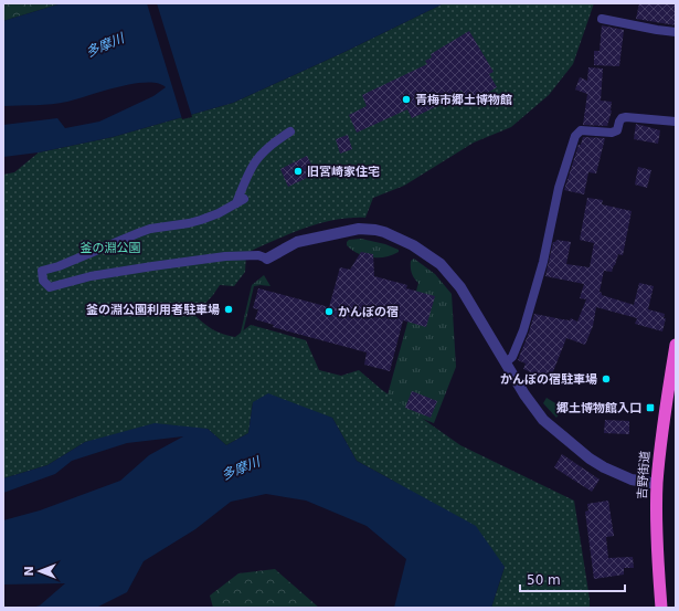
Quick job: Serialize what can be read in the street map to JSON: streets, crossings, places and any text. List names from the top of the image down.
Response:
{
  "streets": {
    "highway": ["吉野街道"]
  },
  "water": ["多摩川"],
  "parks": ["釜の淵公園"],
  "places": {
    "other": [
      "青梅市郷土博物館",
      "旧宮崎家住宅",
      "釜の淵公園利用者駐車場",
      "かんぽの宿",
      "かんぽの宿駐車場"
    ],
    "transit": ["郷土博物館入口"]
  },
  "scale_bar": "50 m",
  "north": "left"
}
